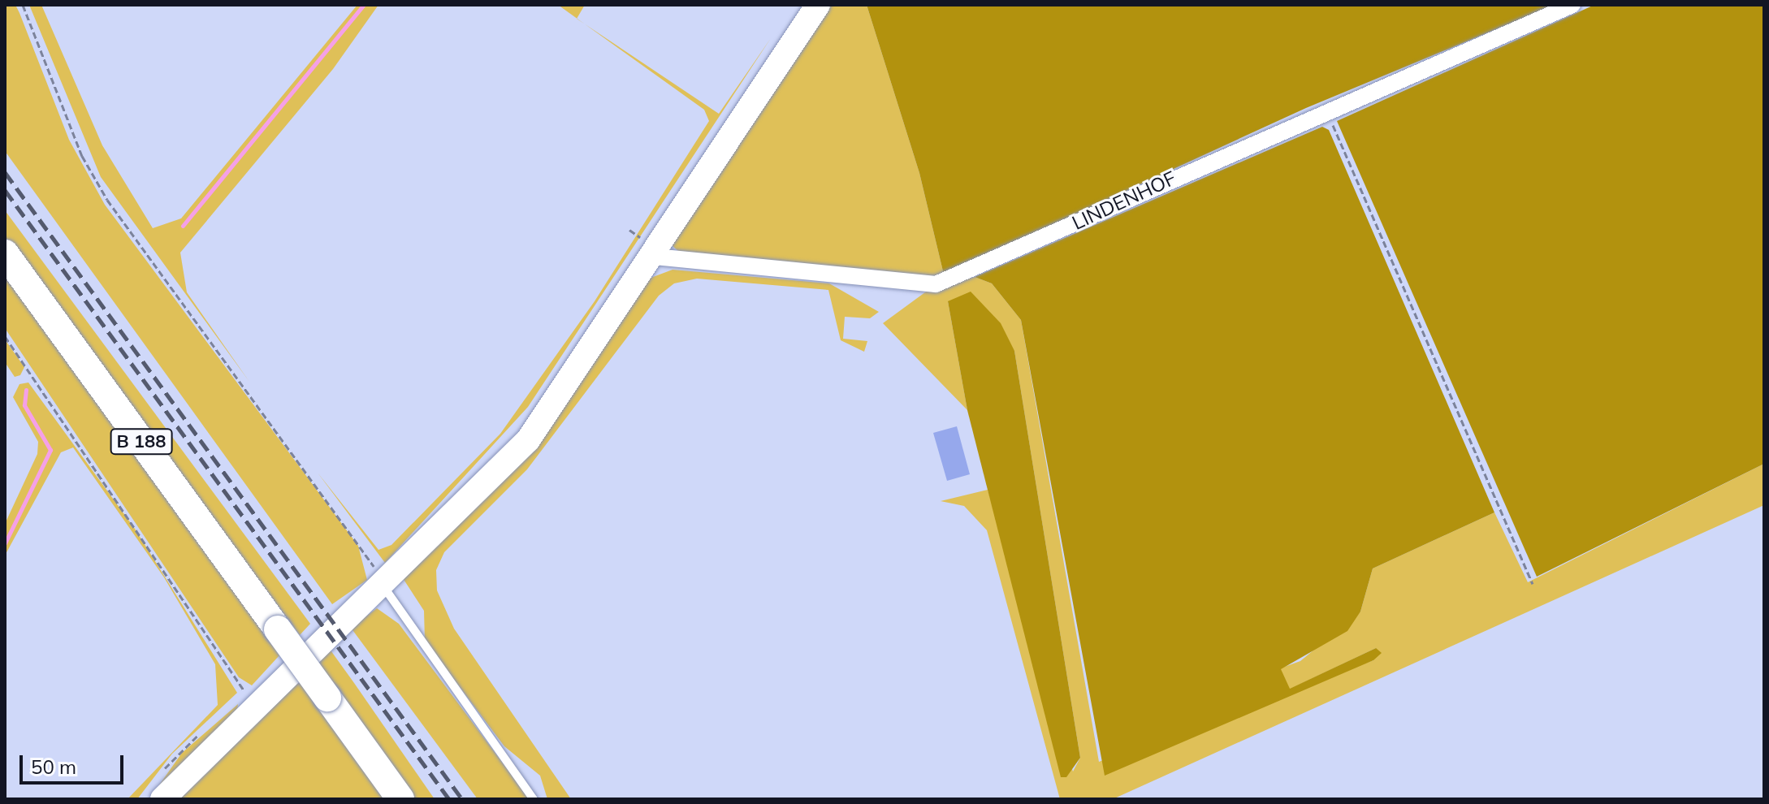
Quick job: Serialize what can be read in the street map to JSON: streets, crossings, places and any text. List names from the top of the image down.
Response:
{
  "streets": {
    "highway": ["B 188"],
    "street": ["LINDENHOF"]
  },
  "scale_bar": "50 m"
}
